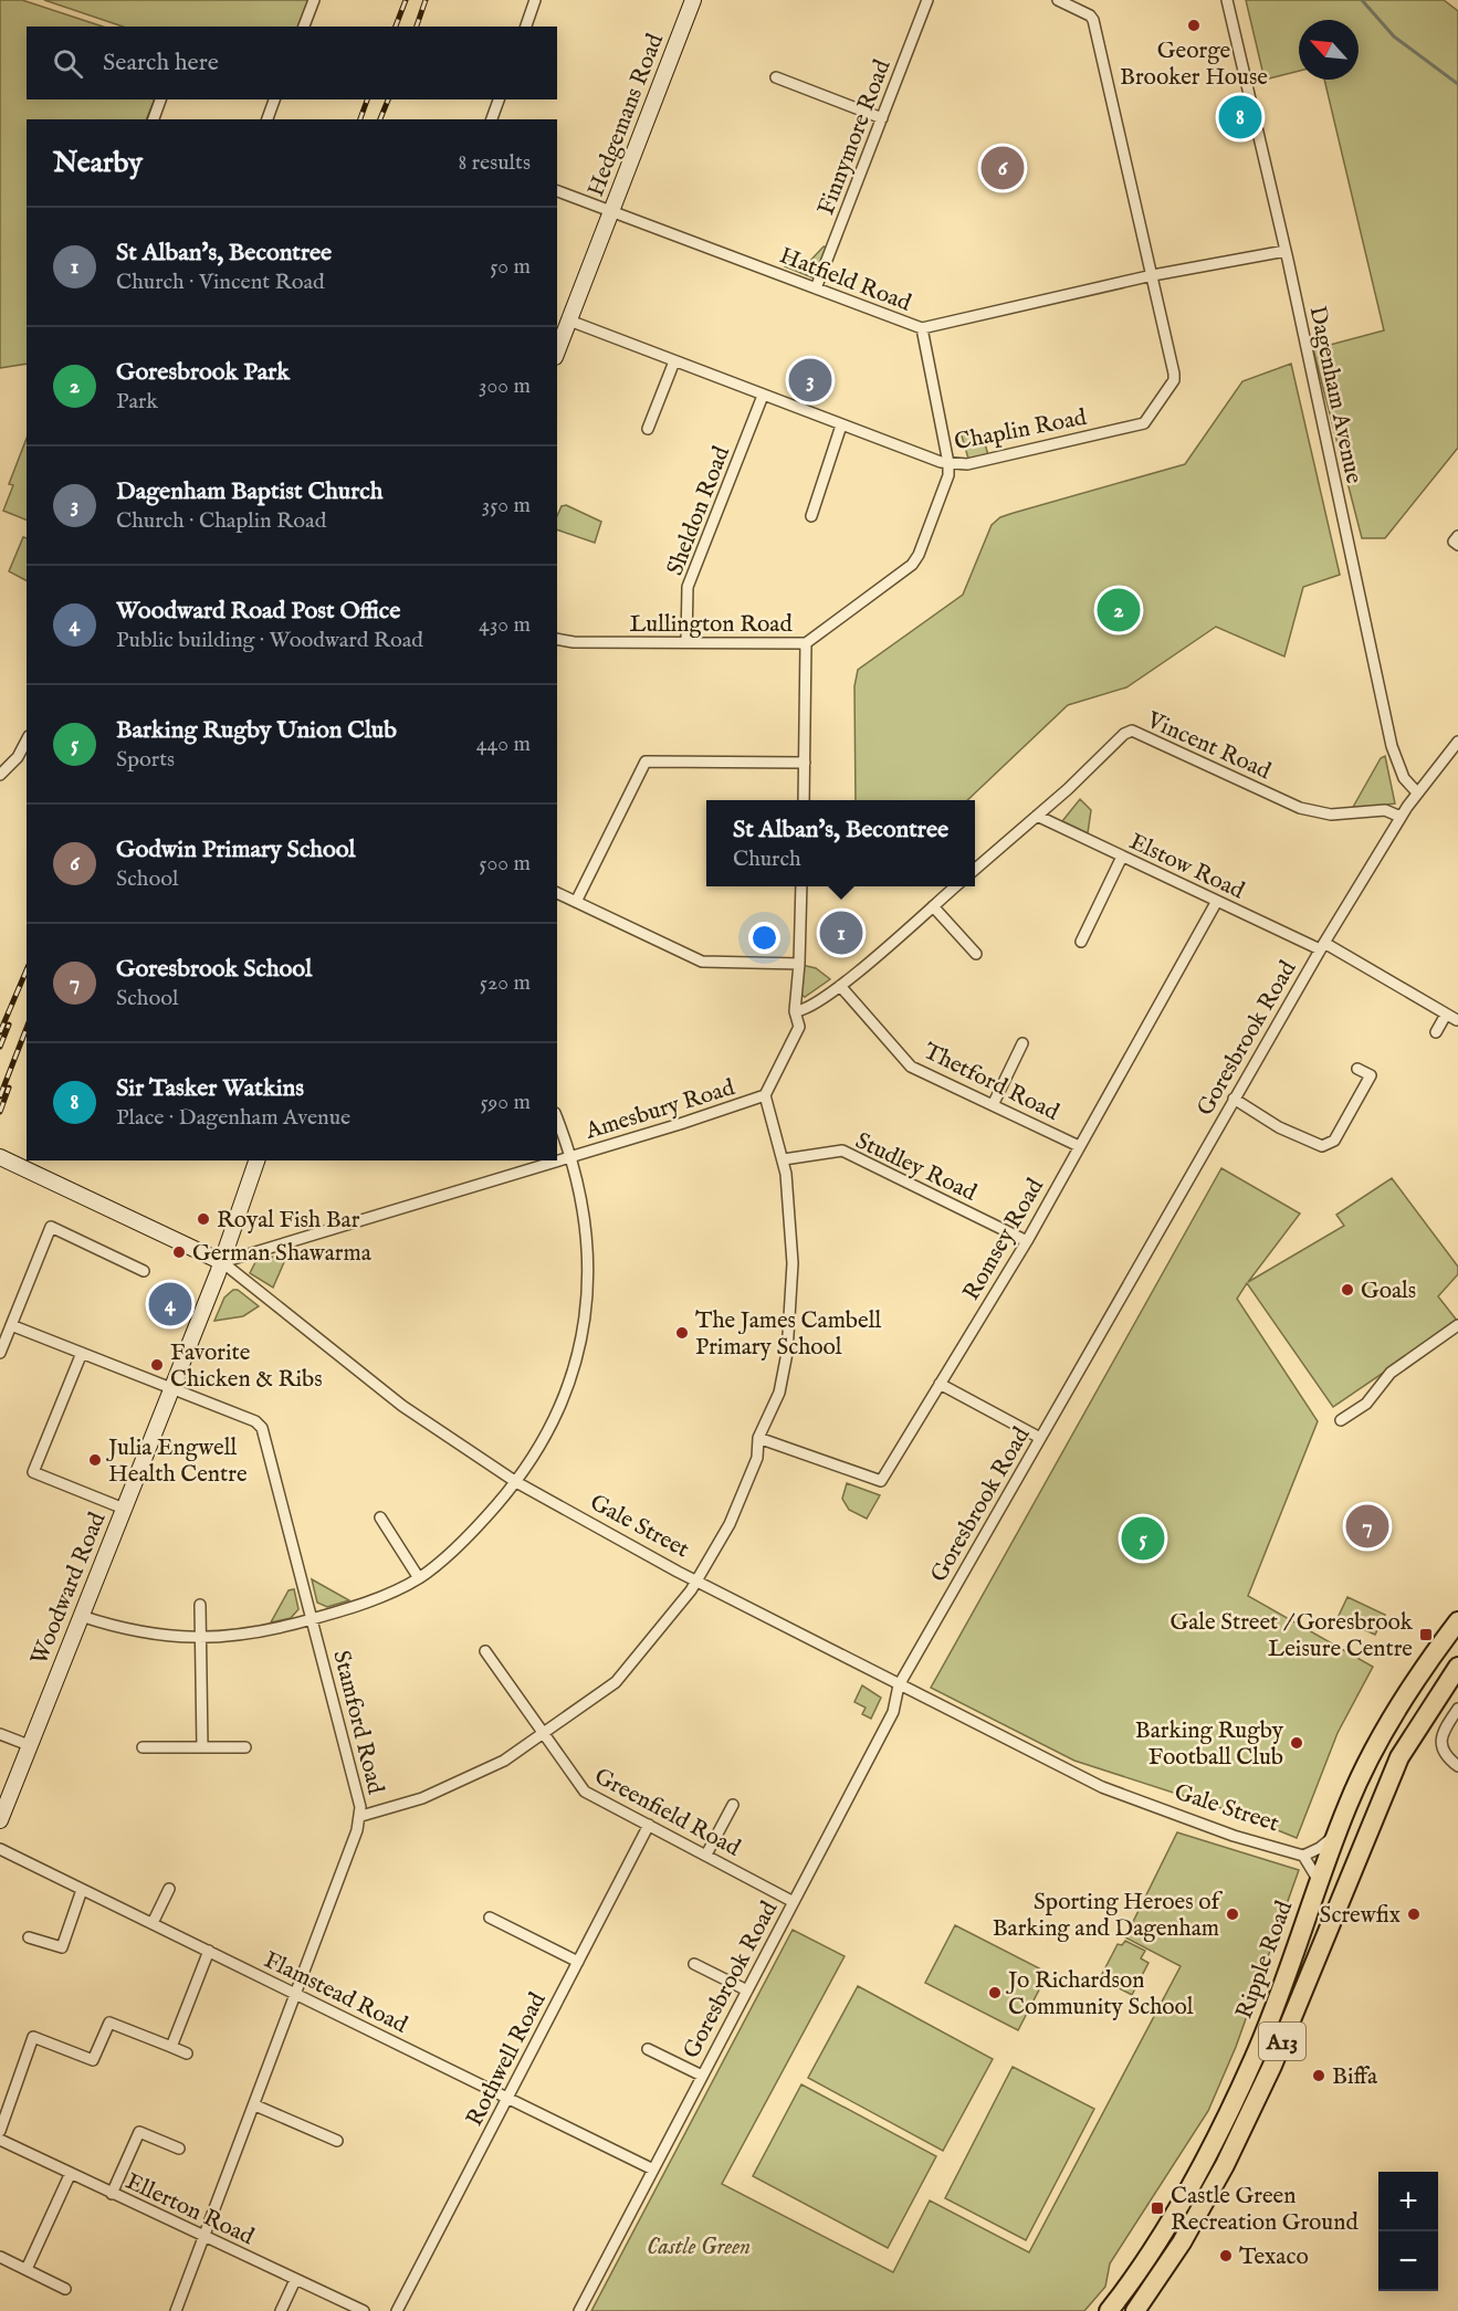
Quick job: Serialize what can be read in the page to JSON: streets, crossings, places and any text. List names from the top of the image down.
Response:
{
  "streets": {
    "highway": ["Ripple Road", "A13"],
    "street": [
      "Hedgemans Road",
      "Finnymore Road",
      "Hatfield Road",
      "Dagenham Avenue",
      "Chaplin Road",
      "Sheldon Road",
      "Lullington Road",
      "Vincent Road",
      "Elstow Road",
      "Goresbrook Road",
      "Thetford Road",
      "Amesbury Road",
      "Studley Road",
      "Romsey Road",
      "Gale Street",
      "Woodward Road",
      "Stamford Road",
      "Greenfield Road",
      "Flamstead Road",
      "Rothwell Road",
      "Ellerton Road"
    ]
  },
  "crossings": [
    ["Hedgemans Road", "Hatfield Road"],
    ["Hedgemans Road", "Chaplin Road"],
    ["Finnymore Road", "Hatfield Road"],
    ["Hatfield Road", "Dagenham Avenue"],
    ["Hatfield Road", "Chaplin Road"],
    ["Hatfield Road", "Lullington Road"],
    ["Dagenham Avenue", "Goresbrook Road"],
    ["Chaplin Road", "Sheldon Road"],
    ["Chaplin Road", "Lullington Road"],
    ["Sheldon Road", "Lullington Road"],
    ["Vincent Road", "Elstow Road"],
    ["Vincent Road", "Goresbrook Road"],
    ["Elstow Road", "Goresbrook Road"],
    ["Elstow Road", "Romsey Road"],
    ["Goresbrook Road", "Gale Street"],
    ["Goresbrook Road", "Greenfield Road"],
    ["Goresbrook Road", "Flamstead Road"],
    ["Thetford Road", "Romsey Road"],
    ["Amesbury Road", "Gale Street"],
    ["Amesbury Road", "Woodward Road"],
    ["Studley Road", "Romsey Road"],
    ["Gale Street", "Woodward Road"],
    ["Gale Street", "Ripple Road"],
    ["Woodward Road", "Stamford Road"],
    ["Stamford Road", "Flamstead Road"],
    ["Stamford Road", "Ellerton Road"],
    ["Greenfield Road", "Rothwell Road"],
    ["Flamstead Road", "Rothwell Road"]
  ],
  "parks": ["Castle Green"],
  "places": {
    "other": [
      "George Brooker House",
      "Royal Fish Bar",
      "German Shawarma",
      "Goals",
      "The James Cambell Primary School",
      "Favorite Chicken & Ribs",
      "Julia Engwell Health Centre",
      "Barking Rugby Football Club",
      "Sporting Heroes of Barking and Dagenham",
      "Screwfix",
      "Jo Richardson Community School",
      "Biffa",
      "Texaco"
    ],
    "transit": ["Gale Street / Goresbrook Leisure Centre", "Castle Green Recreation Ground"]
  },
  "north": "top left",
  "page": {
    "search": "Search here",
    "pins": [
      "8",
      "6",
      "3",
      "2",
      "1",
      "4",
      "7",
      "5"
    ],
    "heading": ["Nearby", "8 results"],
    "list": [
      {
        "mark": "1",
        "name": "St Alban's, Becontree",
        "note": "Church · Vincent Road",
        "value": "50 m"
      },
      {
        "mark": "2",
        "name": "Goresbrook Park",
        "note": "Park",
        "value": "300 m"
      },
      {
        "mark": "3",
        "name": "Dagenham Baptist Church",
        "note": "Church · Chaplin Road",
        "value": "350 m"
      },
      {
        "mark": "4",
        "name": "Woodward Road Post Office",
        "note": "Public building · Woodward Road",
        "value": "430 m"
      },
      {
        "mark": "5",
        "name": "Barking Rugby Union Club",
        "note": "Sports",
        "value": "440 m"
      },
      {
        "mark": "6",
        "name": "Godwin Primary School",
        "note": "School",
        "value": "500 m"
      },
      {
        "mark": "7",
        "name": "Goresbrook School",
        "note": "School",
        "value": "520 m"
      },
      {
        "mark": "8",
        "name": "Sir Tasker Watkins",
        "note": "Place · Dagenham Avenue",
        "value": "590 m"
      }
    ],
    "popup": ["St Alban's, Becontree", "Church"],
    "map_buttons": ["+", "−"]
  }
}
